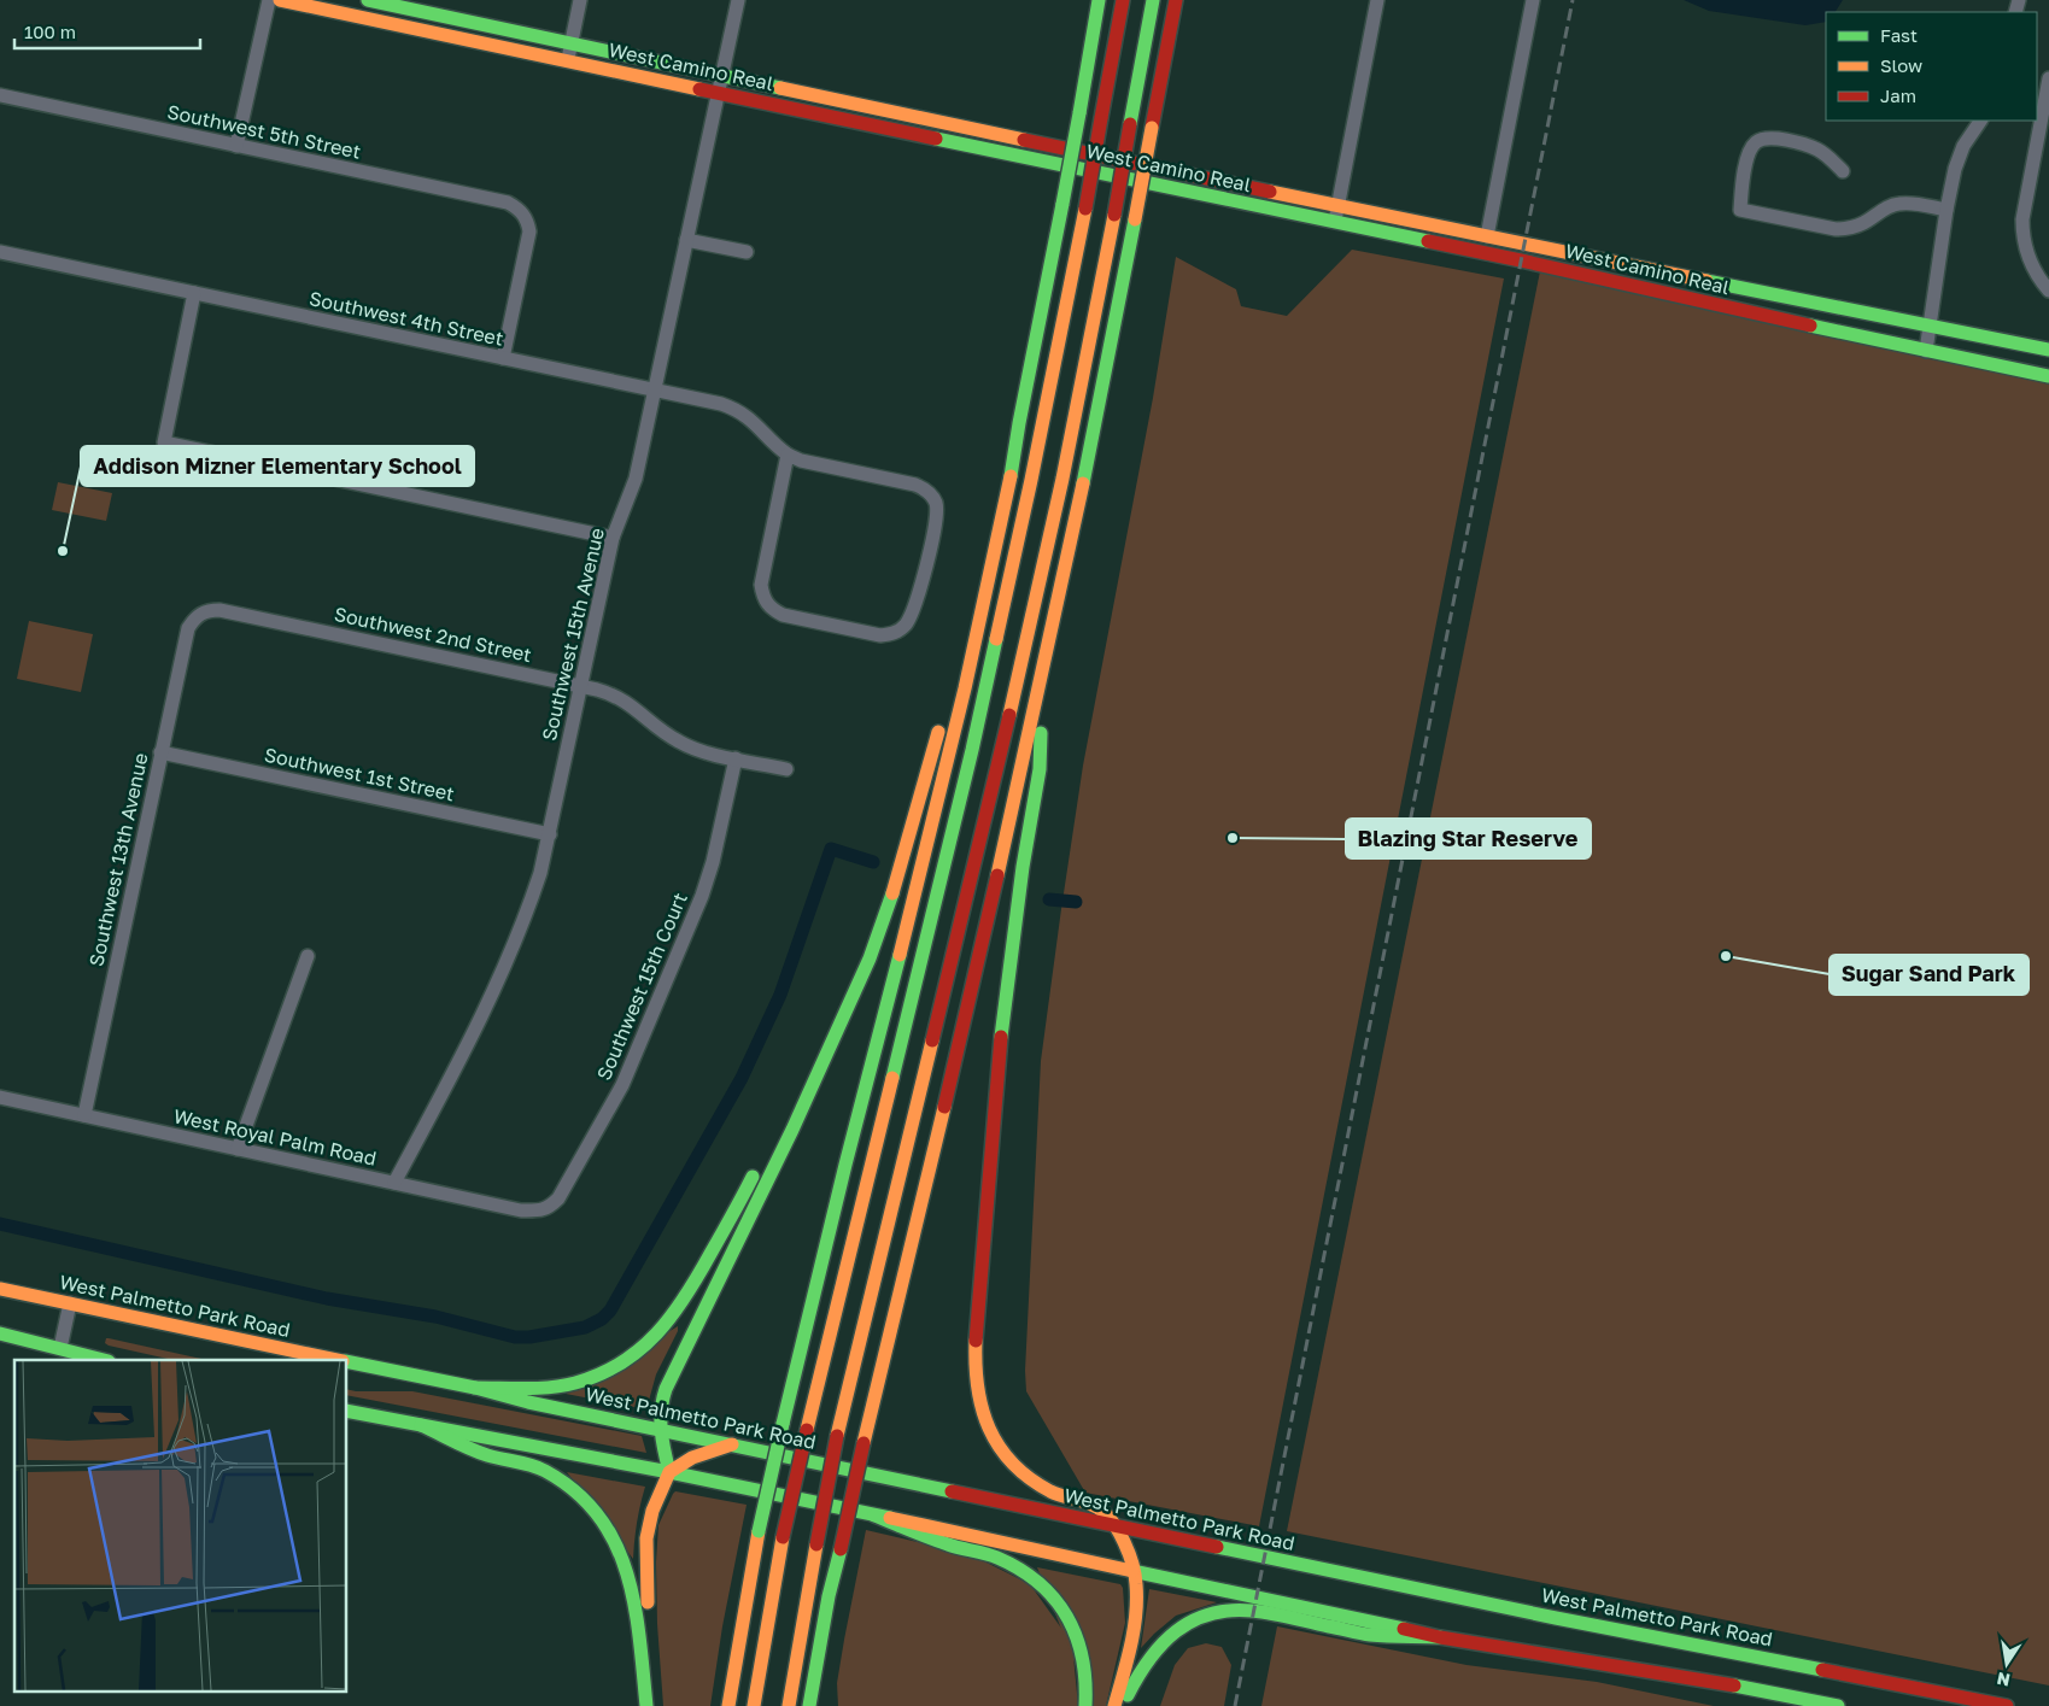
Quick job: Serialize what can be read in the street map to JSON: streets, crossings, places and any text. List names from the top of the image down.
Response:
{
  "streets": {
    "main road": ["West Camino Real", "West Palmetto Park Road"],
    "street": [
      "Southwest 5th Street",
      "Southwest 4th Street",
      "Southwest 2nd Street",
      "Southwest 15th Avenue",
      "Southwest 1st Street",
      "Southwest 13th Avenue",
      "Southwest 15th Court",
      "West Royal Palm Road"
    ]
  },
  "crossings": [
    ["West Camino Real", "Southwest 15th Avenue"],
    ["Southwest 5th Street", "Southwest 4th Street"],
    ["Southwest 4th Street", "Southwest 15th Avenue"],
    ["Southwest 2nd Street", "Southwest 15th Avenue"],
    ["Southwest 2nd Street", "Southwest 13th Avenue"],
    ["Southwest 2nd Street", "Southwest 15th Court"],
    ["Southwest 15th Avenue", "Southwest 1st Street"],
    ["Southwest 15th Avenue", "West Royal Palm Road"],
    ["Southwest 1st Street", "Southwest 13th Avenue"],
    ["Southwest 13th Avenue", "West Royal Palm Road"],
    ["Southwest 15th Court", "West Royal Palm Road"]
  ],
  "places": ["Addison Mizner Elementary School", "Blazing Star Reserve", "Sugar Sand Park"],
  "legend": ["Fast", "Slow", "Jam"],
  "scale_bar": "100 m",
  "north": "bottom"
}
